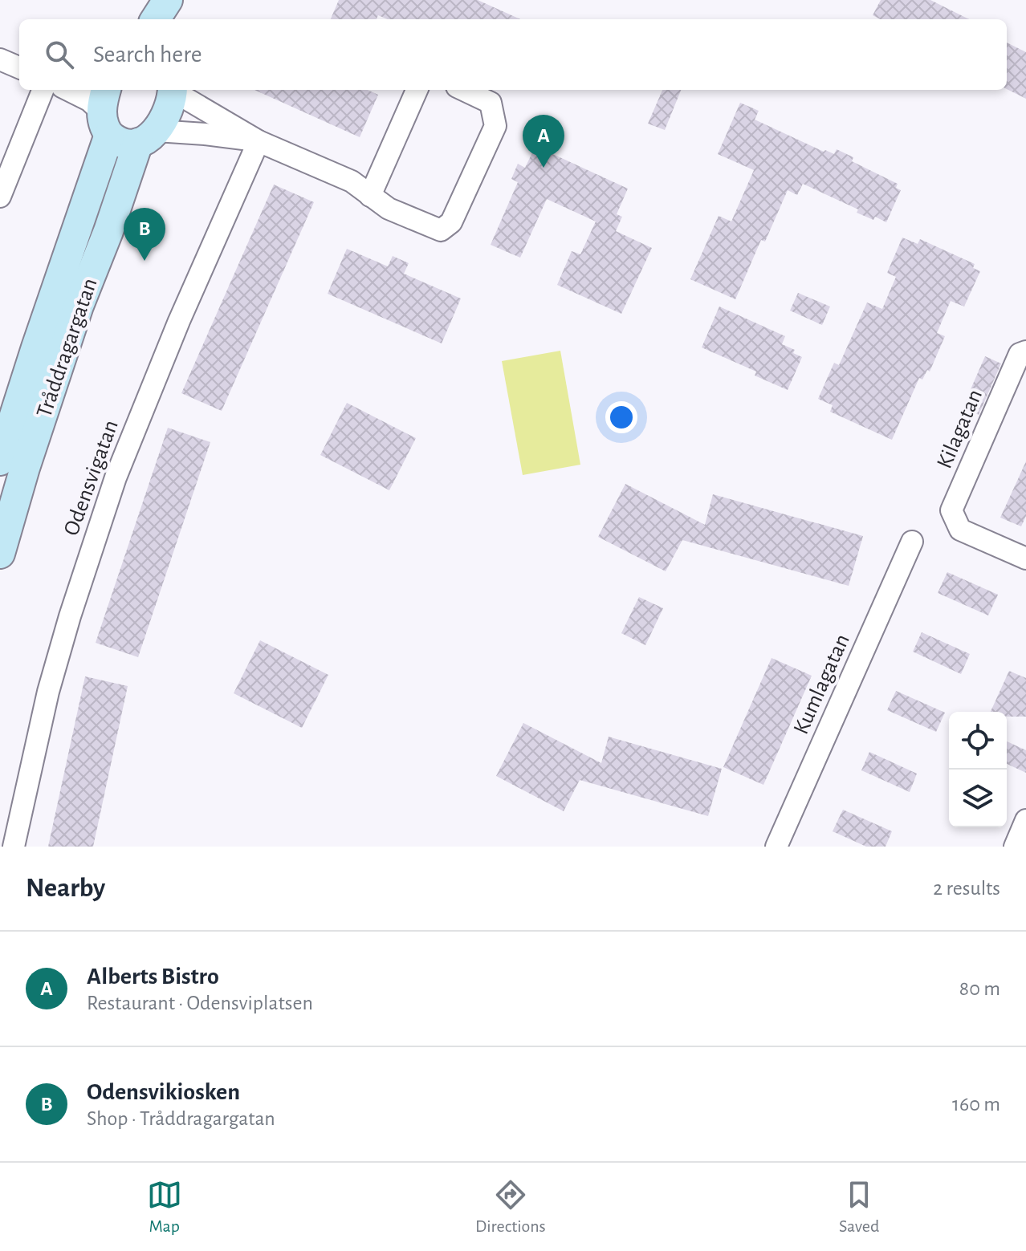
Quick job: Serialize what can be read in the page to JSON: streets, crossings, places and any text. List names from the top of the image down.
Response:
{
  "streets": {
    "main road": ["Tråddragargatan"],
    "street": ["Kilagatan", "Odensvigatan", "Kumlagatan"]
  },
  "page": {
    "search": "Search here",
    "pins": ["A", "B"],
    "heading": ["Nearby", "2 results"],
    "list": [
      {
        "mark": "A",
        "name": "Alberts Bistro",
        "note": "Restaurant · Odensviplatsen",
        "value": "80 m"
      },
      {
        "mark": "B",
        "name": "Odensvikiosken",
        "note": "Shop · Tråddragargatan",
        "value": "160 m"
      }
    ],
    "nav": ["Map", "Directions", "Saved"]
  }
}
